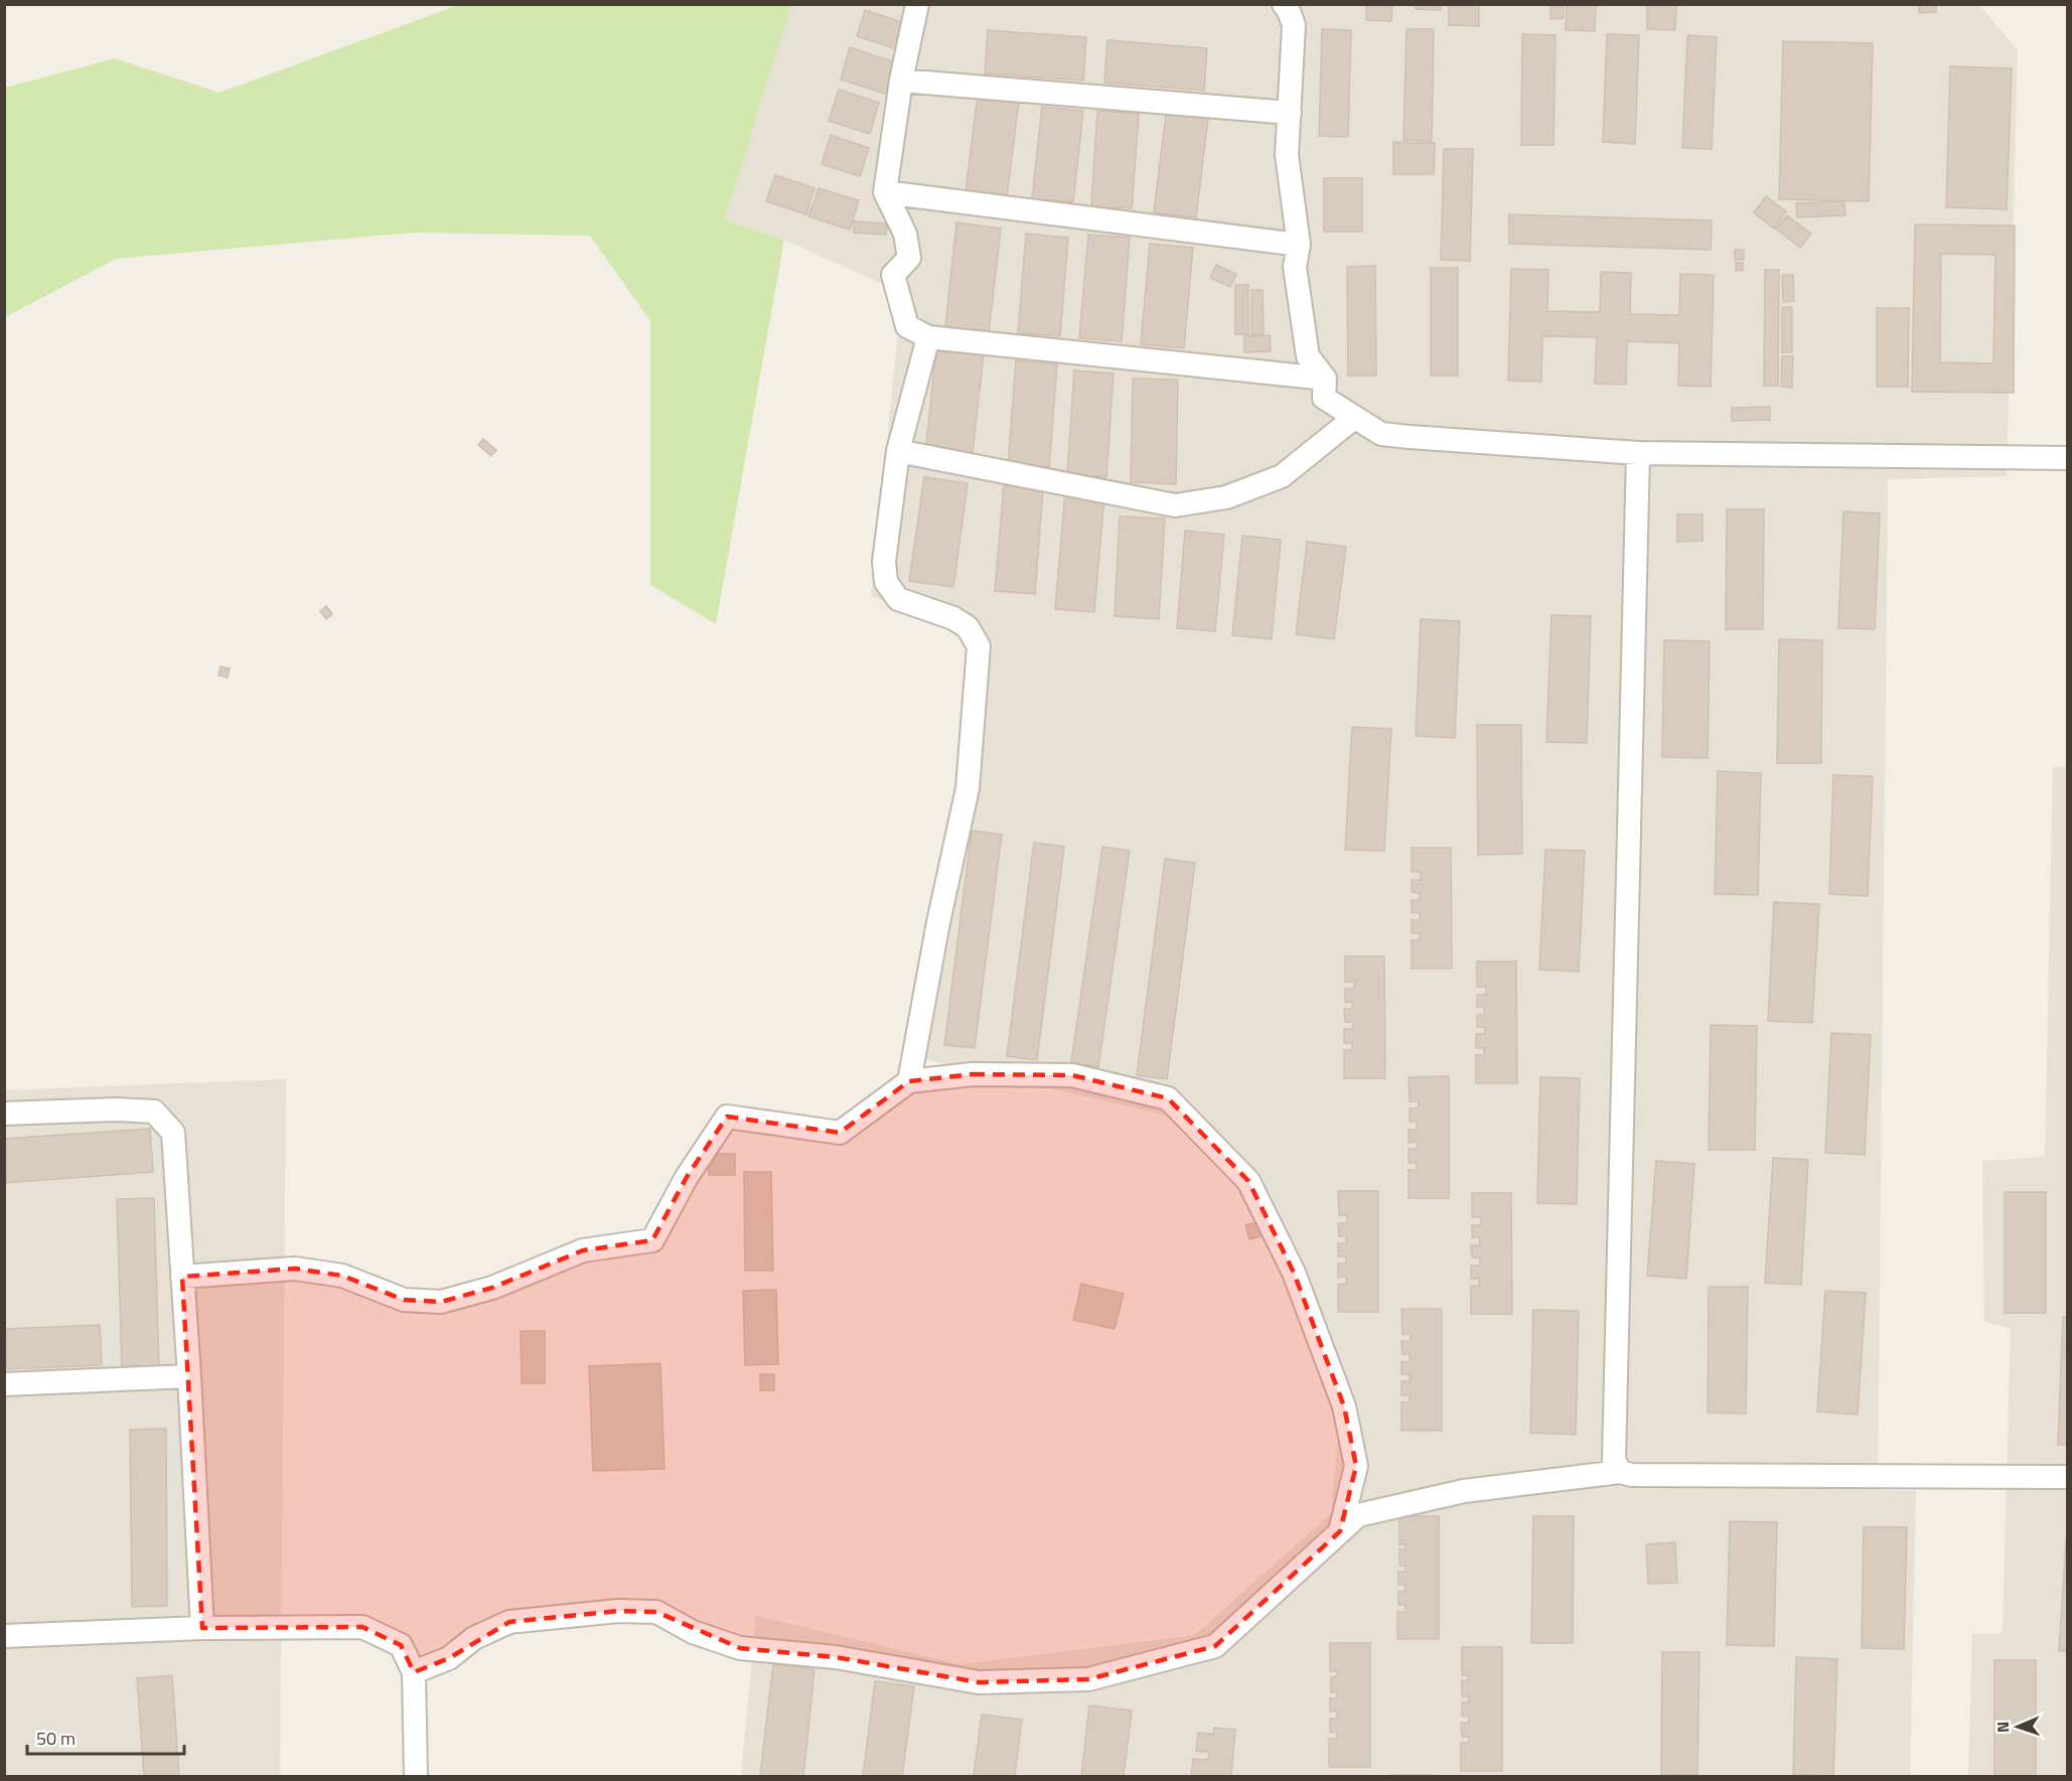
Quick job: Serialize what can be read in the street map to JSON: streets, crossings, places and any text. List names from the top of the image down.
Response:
{
  "scale_bar": "50 m",
  "north": "left"
}
